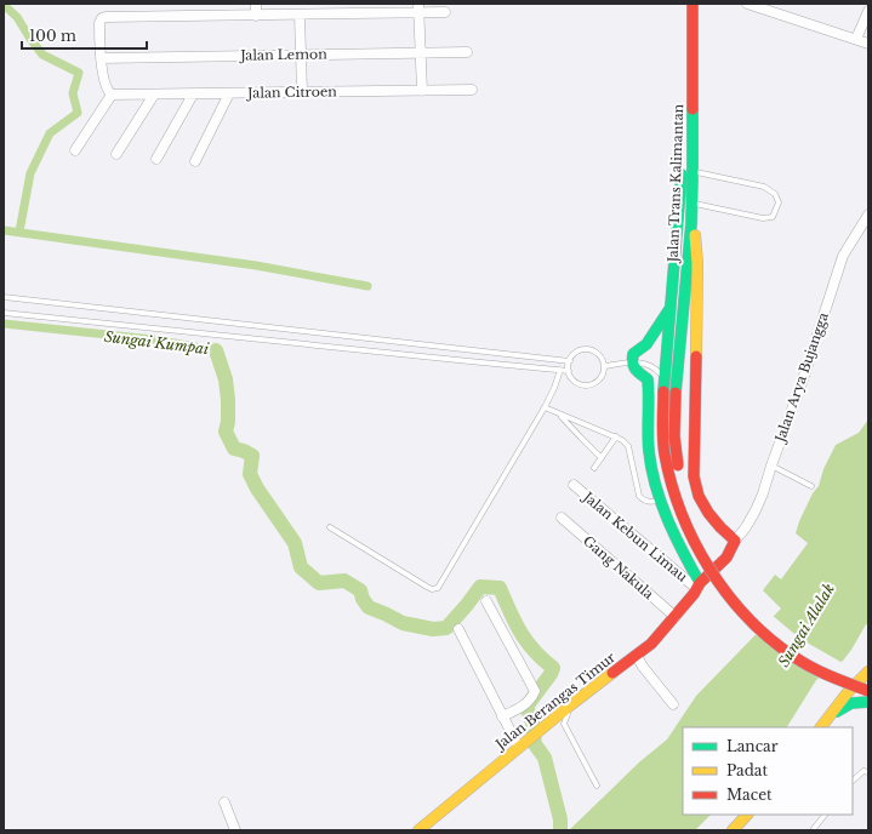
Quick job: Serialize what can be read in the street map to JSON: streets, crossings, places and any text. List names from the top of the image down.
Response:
{
  "streets": {
    "main road": ["Jalan Trans Kalimantan", "Jalan Berangas Timur"],
    "street": [
      "Jalan Lemon",
      "Jalan Citroen",
      "Jalan Arya Bujangga",
      "Jalan Kebun Limau",
      "Gang Nakula"
    ]
  },
  "crossings": [
    ["Jalan Arya Bujangga", "Jalan Berangas Timur"],
    ["Jalan Kebun Limau", "Jalan Berangas Timur"],
    ["Gang Nakula", "Jalan Berangas Timur"]
  ],
  "water": ["Sungai Kumpai", "Sungai Alalak"],
  "legend": ["Lancar", "Padat", "Macet"],
  "scale_bar": "100 m"
}
